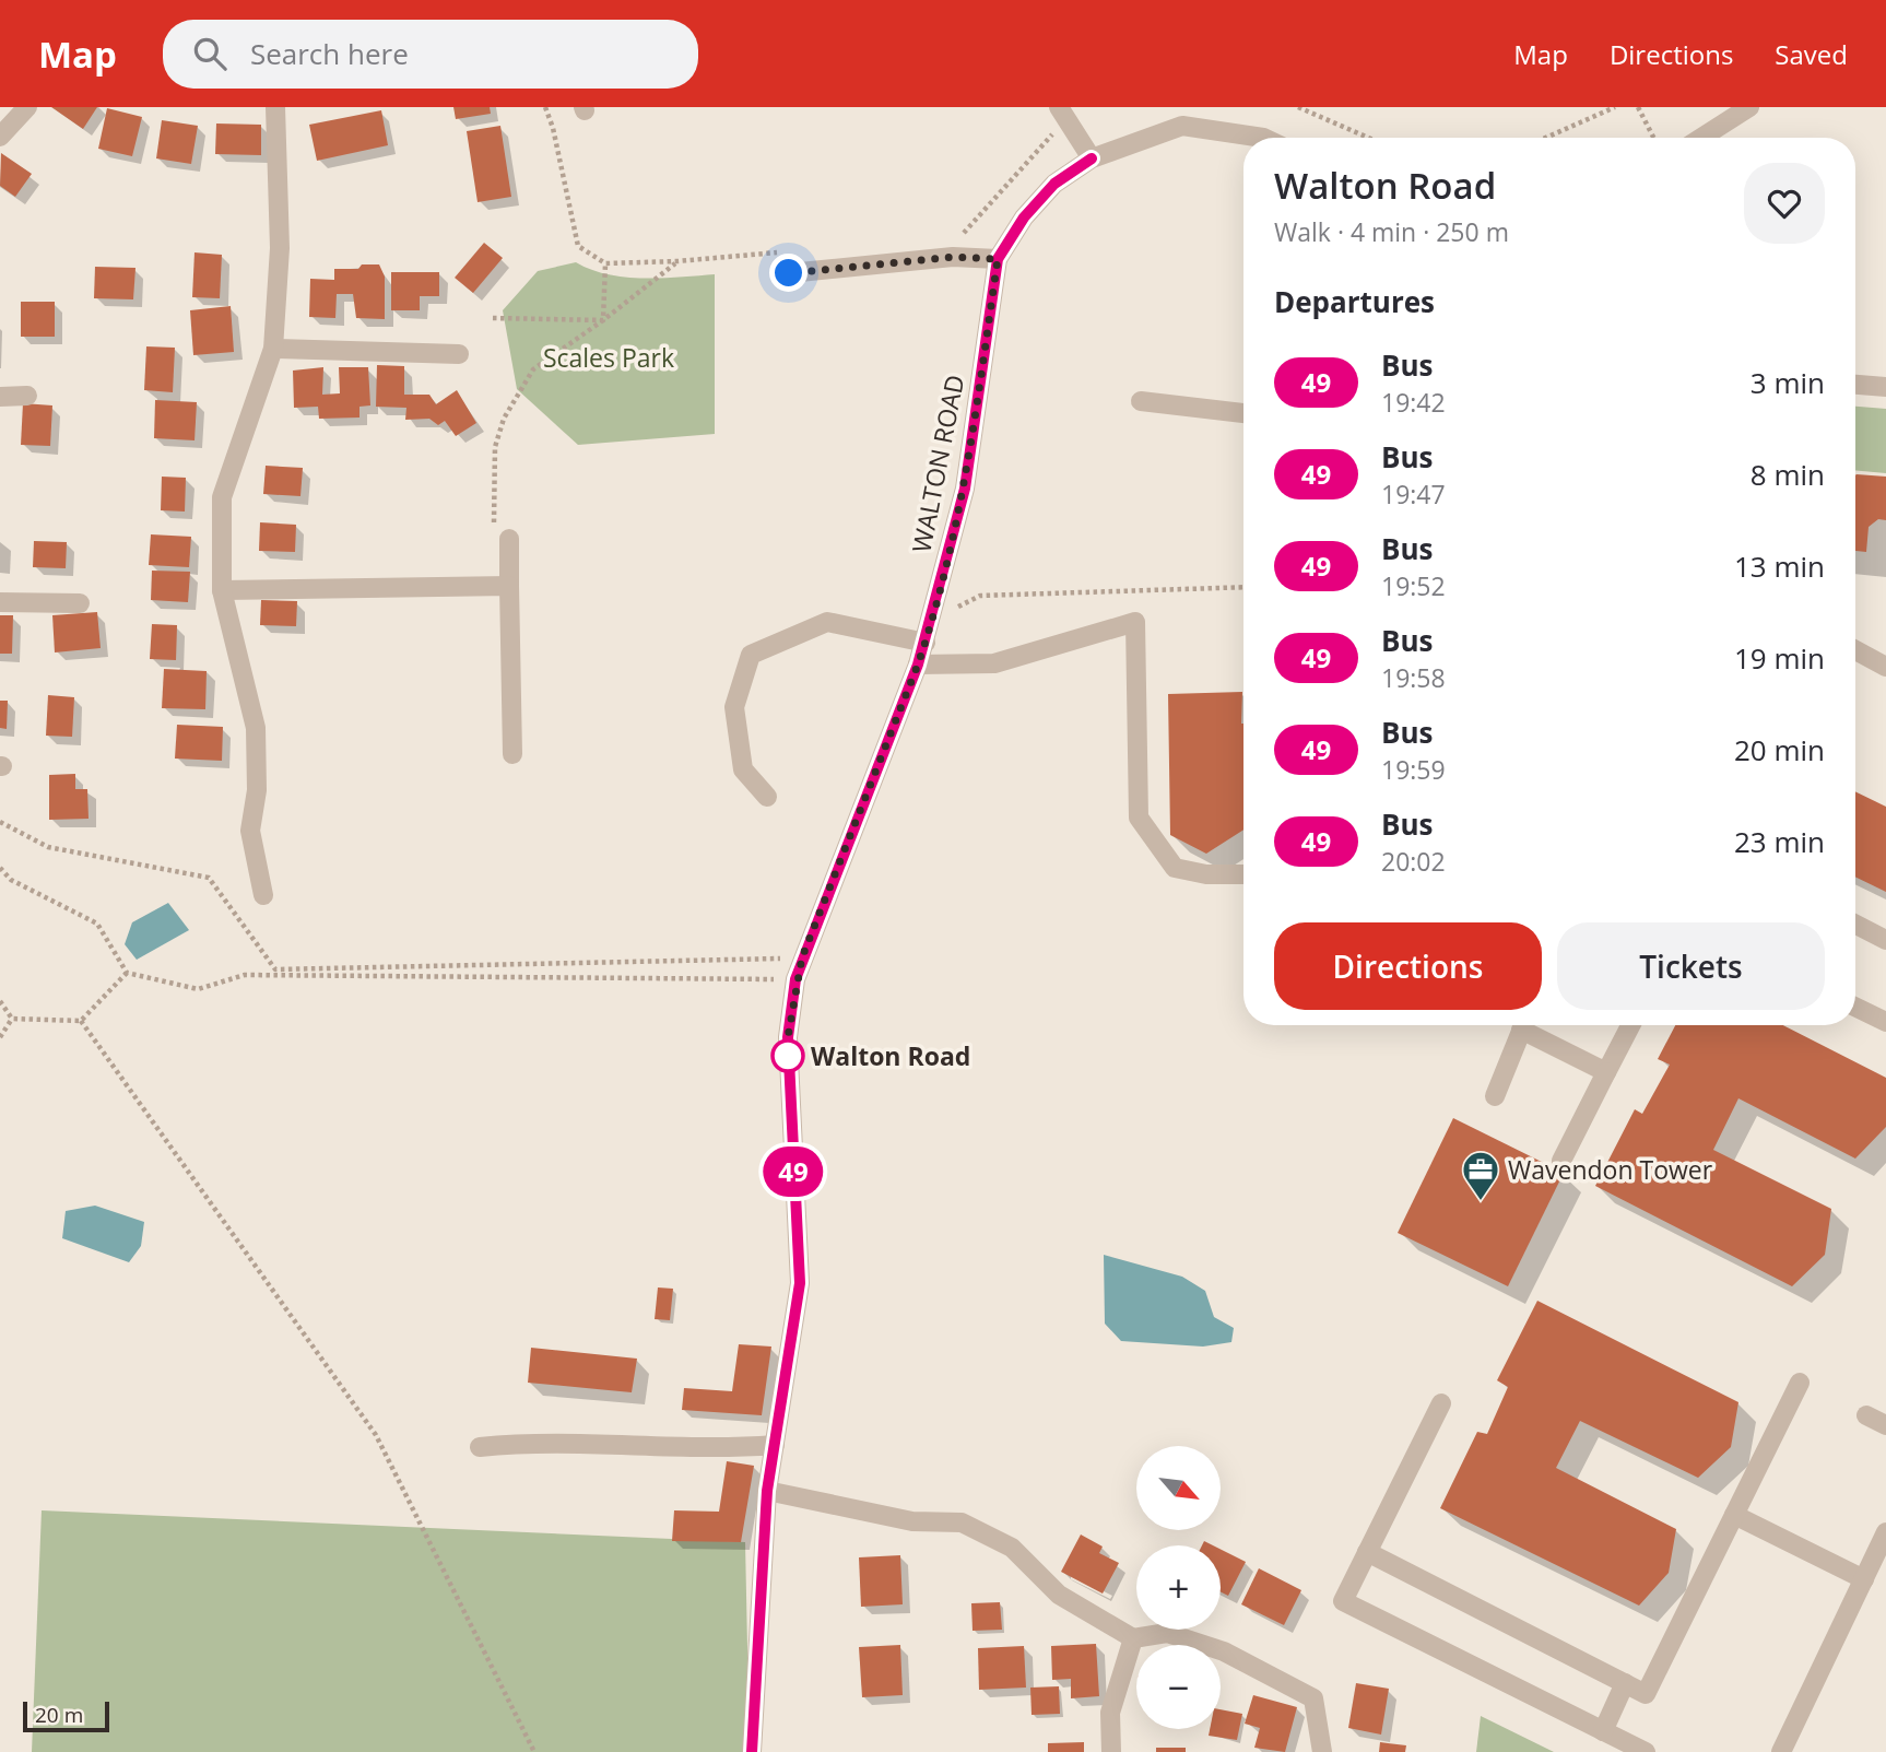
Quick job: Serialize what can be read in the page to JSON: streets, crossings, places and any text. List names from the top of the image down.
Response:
{
  "streets": {
    "street": ["WALTON ROAD"]
  },
  "parks": ["Scales Park"],
  "places": {
    "other": ["Walton Road"],
    "office": ["Wavendon Tower"]
  },
  "lines": ["bus line 49"],
  "scale_bar": "20 m",
  "north": "bottom right",
  "page": {
    "header": "Map",
    "search": "Search here",
    "nav": ["Map", "Directions", "Saved"],
    "on_map": "49",
    "heading": [
      ["Walton Road", "Walk · 4 min · 250 m"],
      "Departures"
    ],
    "list": [
      {
        "mark": "49",
        "name": "Bus",
        "note": "19:42",
        "value": "3 min"
      },
      {
        "mark": "49",
        "name": "Bus",
        "note": "19:47",
        "value": "8 min"
      },
      {
        "mark": "49",
        "name": "Bus",
        "note": "19:52",
        "value": "13 min"
      },
      {
        "mark": "49",
        "name": "Bus",
        "note": "19:58",
        "value": "19 min"
      },
      {
        "mark": "49",
        "name": "Bus",
        "note": "19:59",
        "value": "20 min"
      },
      {
        "mark": "49",
        "name": "Bus",
        "note": "20:02",
        "value": "23 min"
      }
    ],
    "buttons": ["Directions", "Tickets"],
    "map_buttons": ["+", "−"],
    "scale": "20 m"
  }
}
